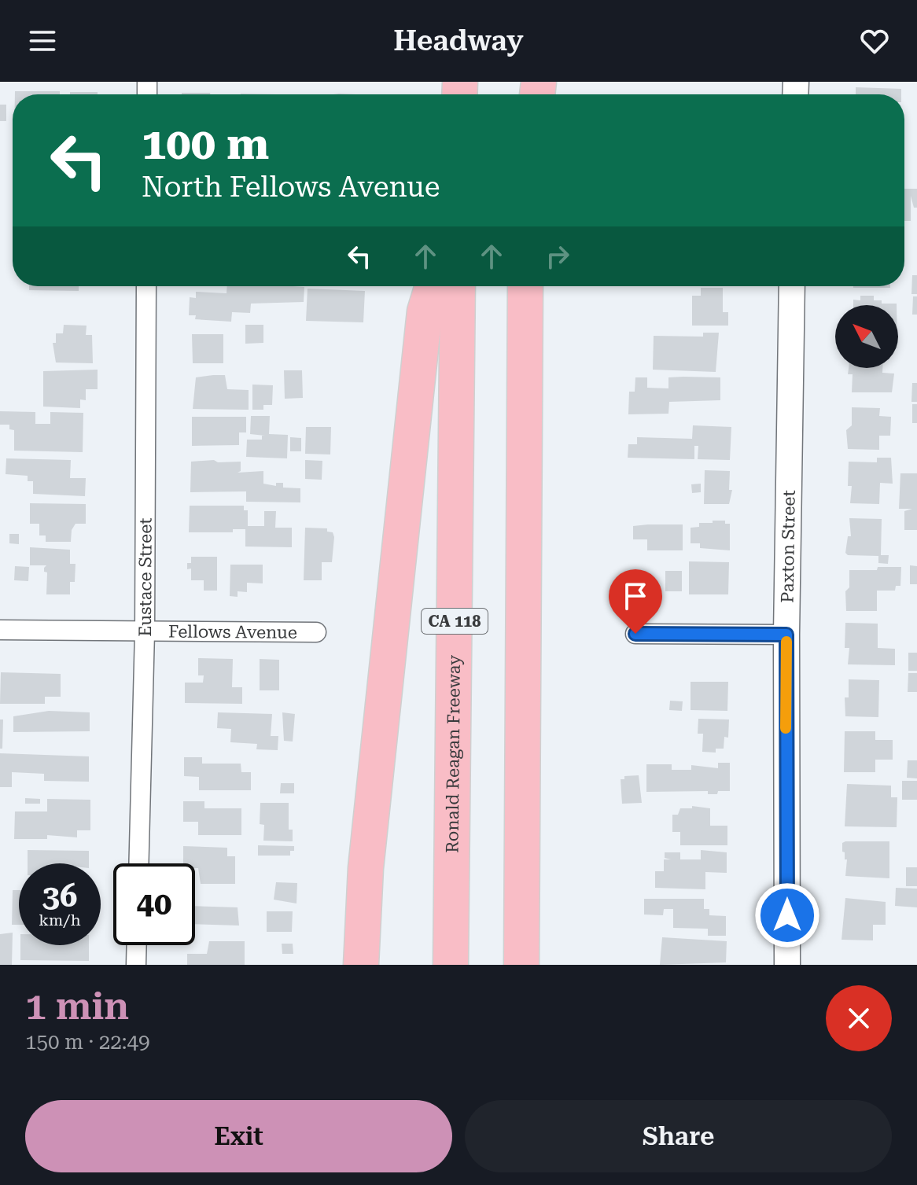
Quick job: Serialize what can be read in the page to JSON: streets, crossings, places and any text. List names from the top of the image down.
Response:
{
  "streets": {
    "highway": ["CA 118", "Ronald Reagan Freeway"],
    "street": ["Paxton Street", "Eustace Street", "Fellows Avenue"]
  },
  "crossings": [
    ["Eustace Street", "Fellows Avenue"]
  ],
  "north": "top left",
  "page": {
    "header": "Headway",
    "turn": ["100 m", "North Fellows Avenue"],
    "speed": "36 km/h",
    "limit": "40",
    "heading": ["1 min", "150 m · 22:49"],
    "buttons": ["Exit", "Share"]
  }
}
